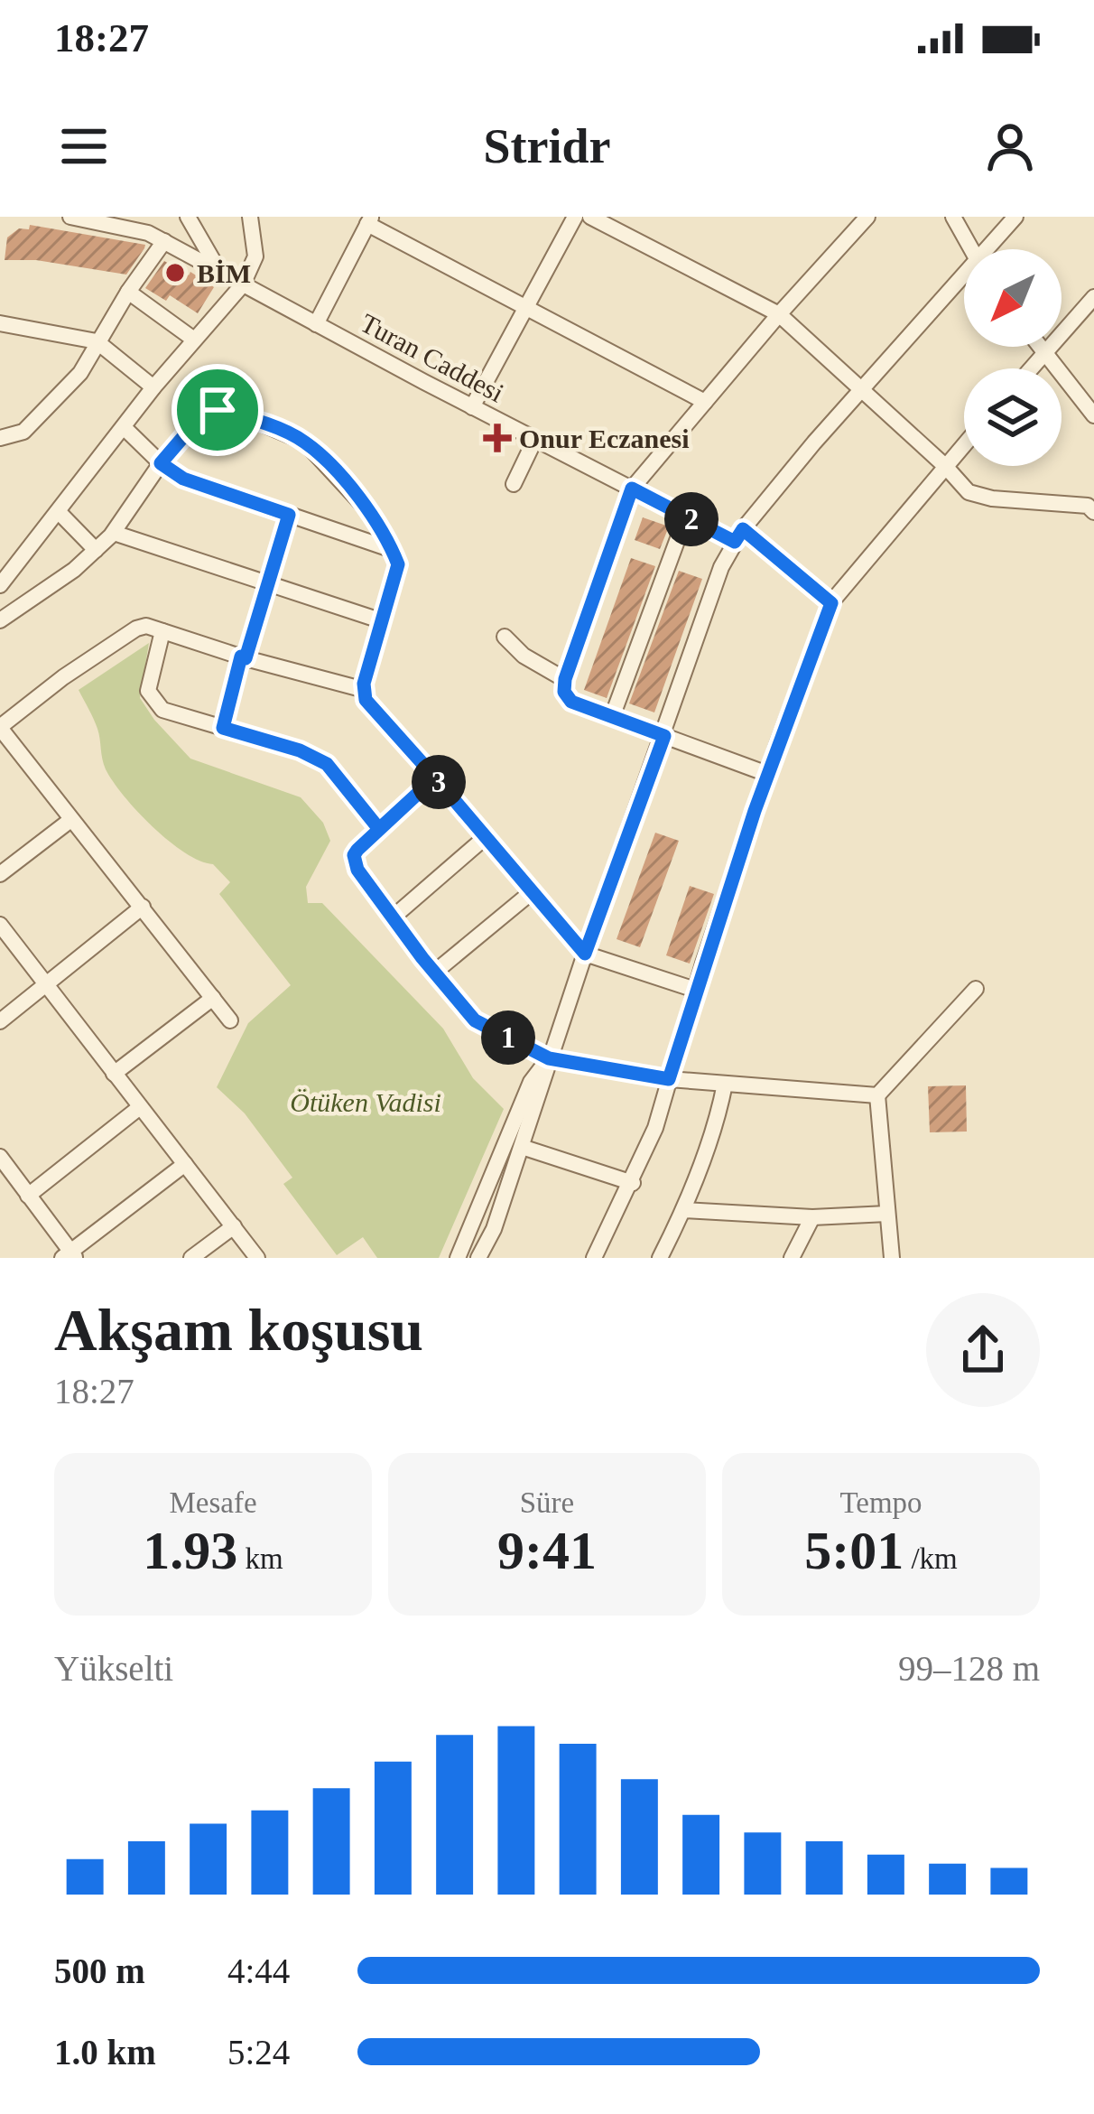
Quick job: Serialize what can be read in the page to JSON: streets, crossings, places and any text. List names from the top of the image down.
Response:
{
  "streets": {
    "street": ["Turan Caddesi"]
  },
  "parks": ["Ötüken Vadisi"],
  "places": {
    "other": ["BİM"],
    "health": ["Onur Eczanesi"]
  },
  "north": "bottom left",
  "page": {
    "status": "18:27",
    "header": "Stridr",
    "pins": ["2", "3", "1"],
    "heading": ["Akşam koşusu", "18:27"],
    "stats": [
      ["Mesafe", "1.93 km"],
      ["Süre", "9:41"],
      ["Tempo", "5:01 /km"]
    ],
    "chart": ["Yükselti", "99–128 m"],
    "list": [
      {
        "name": "500 m",
        "note": "4:44"
      },
      {
        "name": "1.0 km",
        "note": "5:24"
      }
    ]
  }
}
